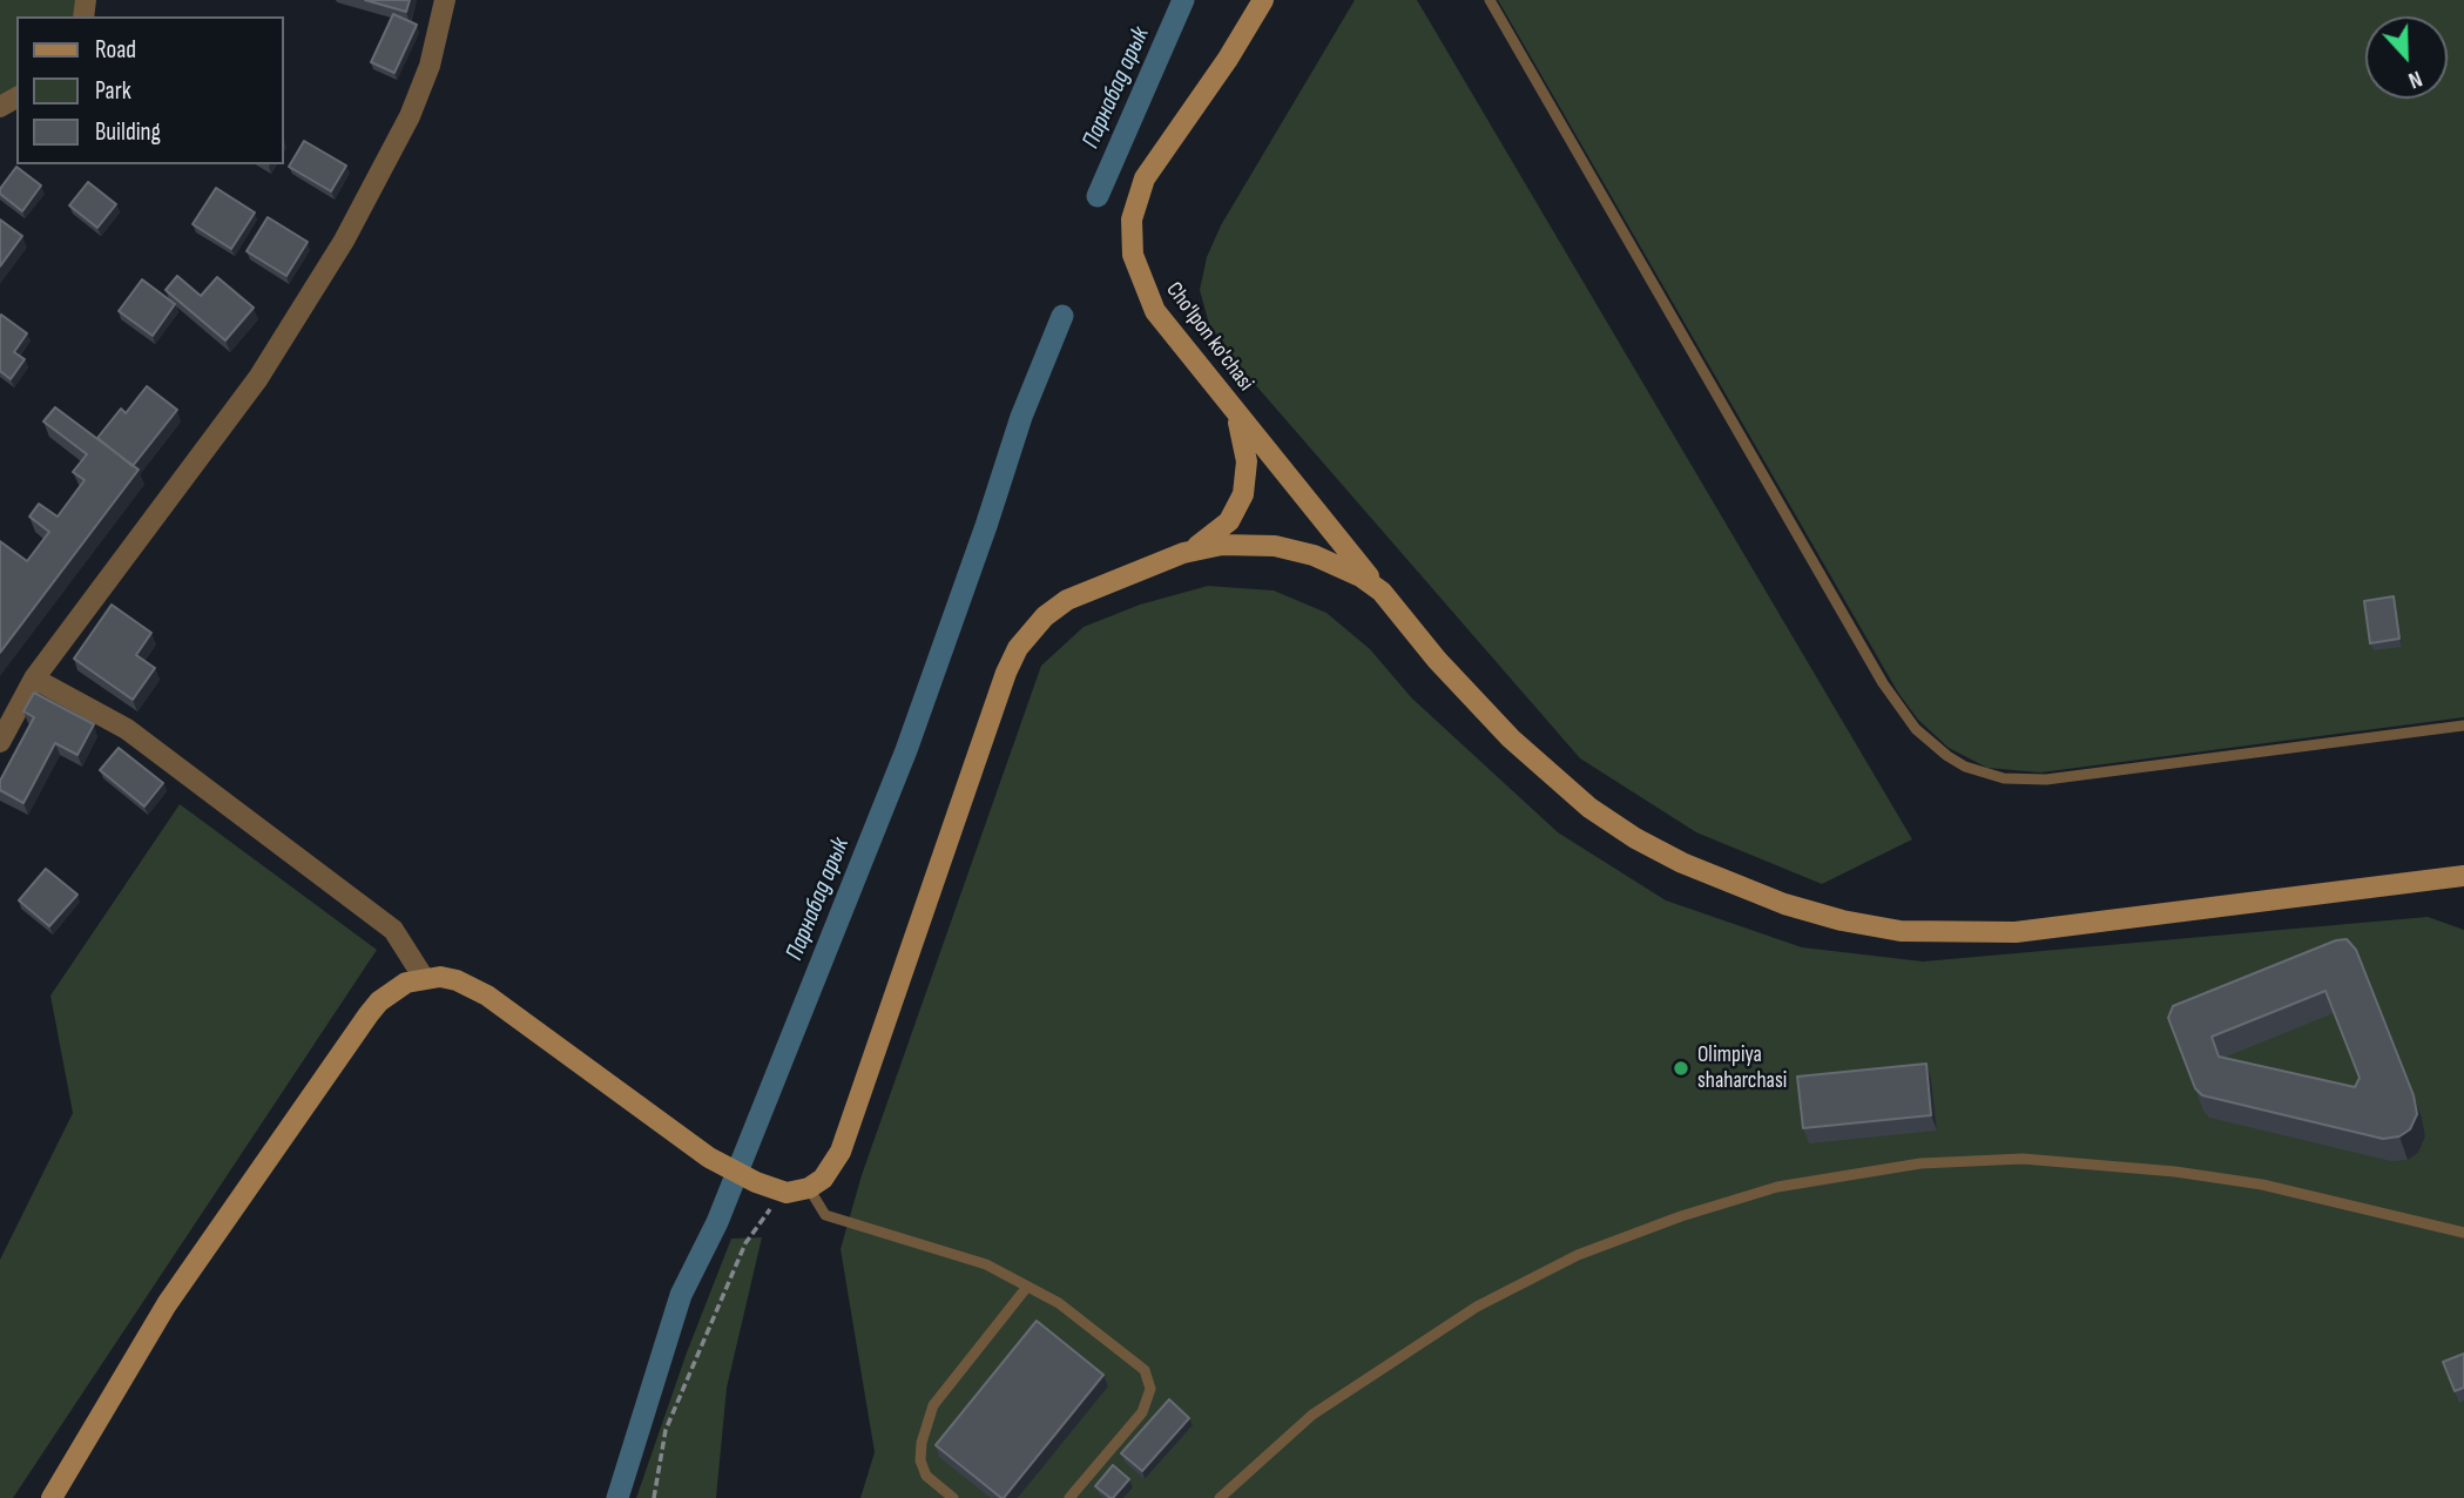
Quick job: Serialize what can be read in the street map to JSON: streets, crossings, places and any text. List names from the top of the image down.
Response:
{
  "streets": {
    "main road": ["Cho'lpon ko'chasi"]
  },
  "water": ["Парнабад арык"],
  "places": ["Olimpiya shaharchasi"],
  "legend": ["Road", "Park", "Building"],
  "north": "bottom"
}
